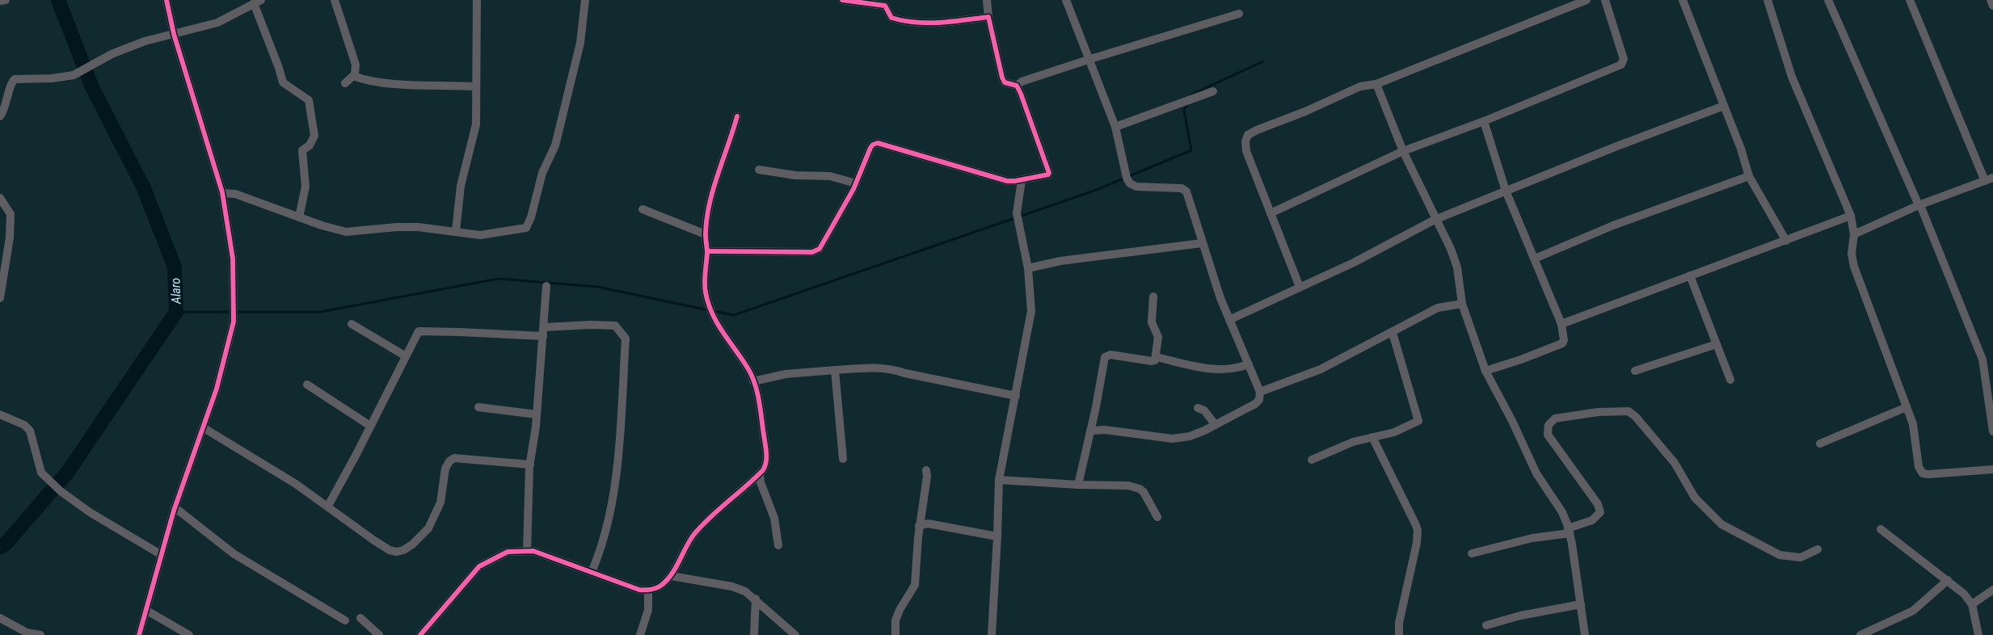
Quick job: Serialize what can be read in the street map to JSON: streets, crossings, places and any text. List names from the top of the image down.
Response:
{
  "water": ["Alaro"]
}
